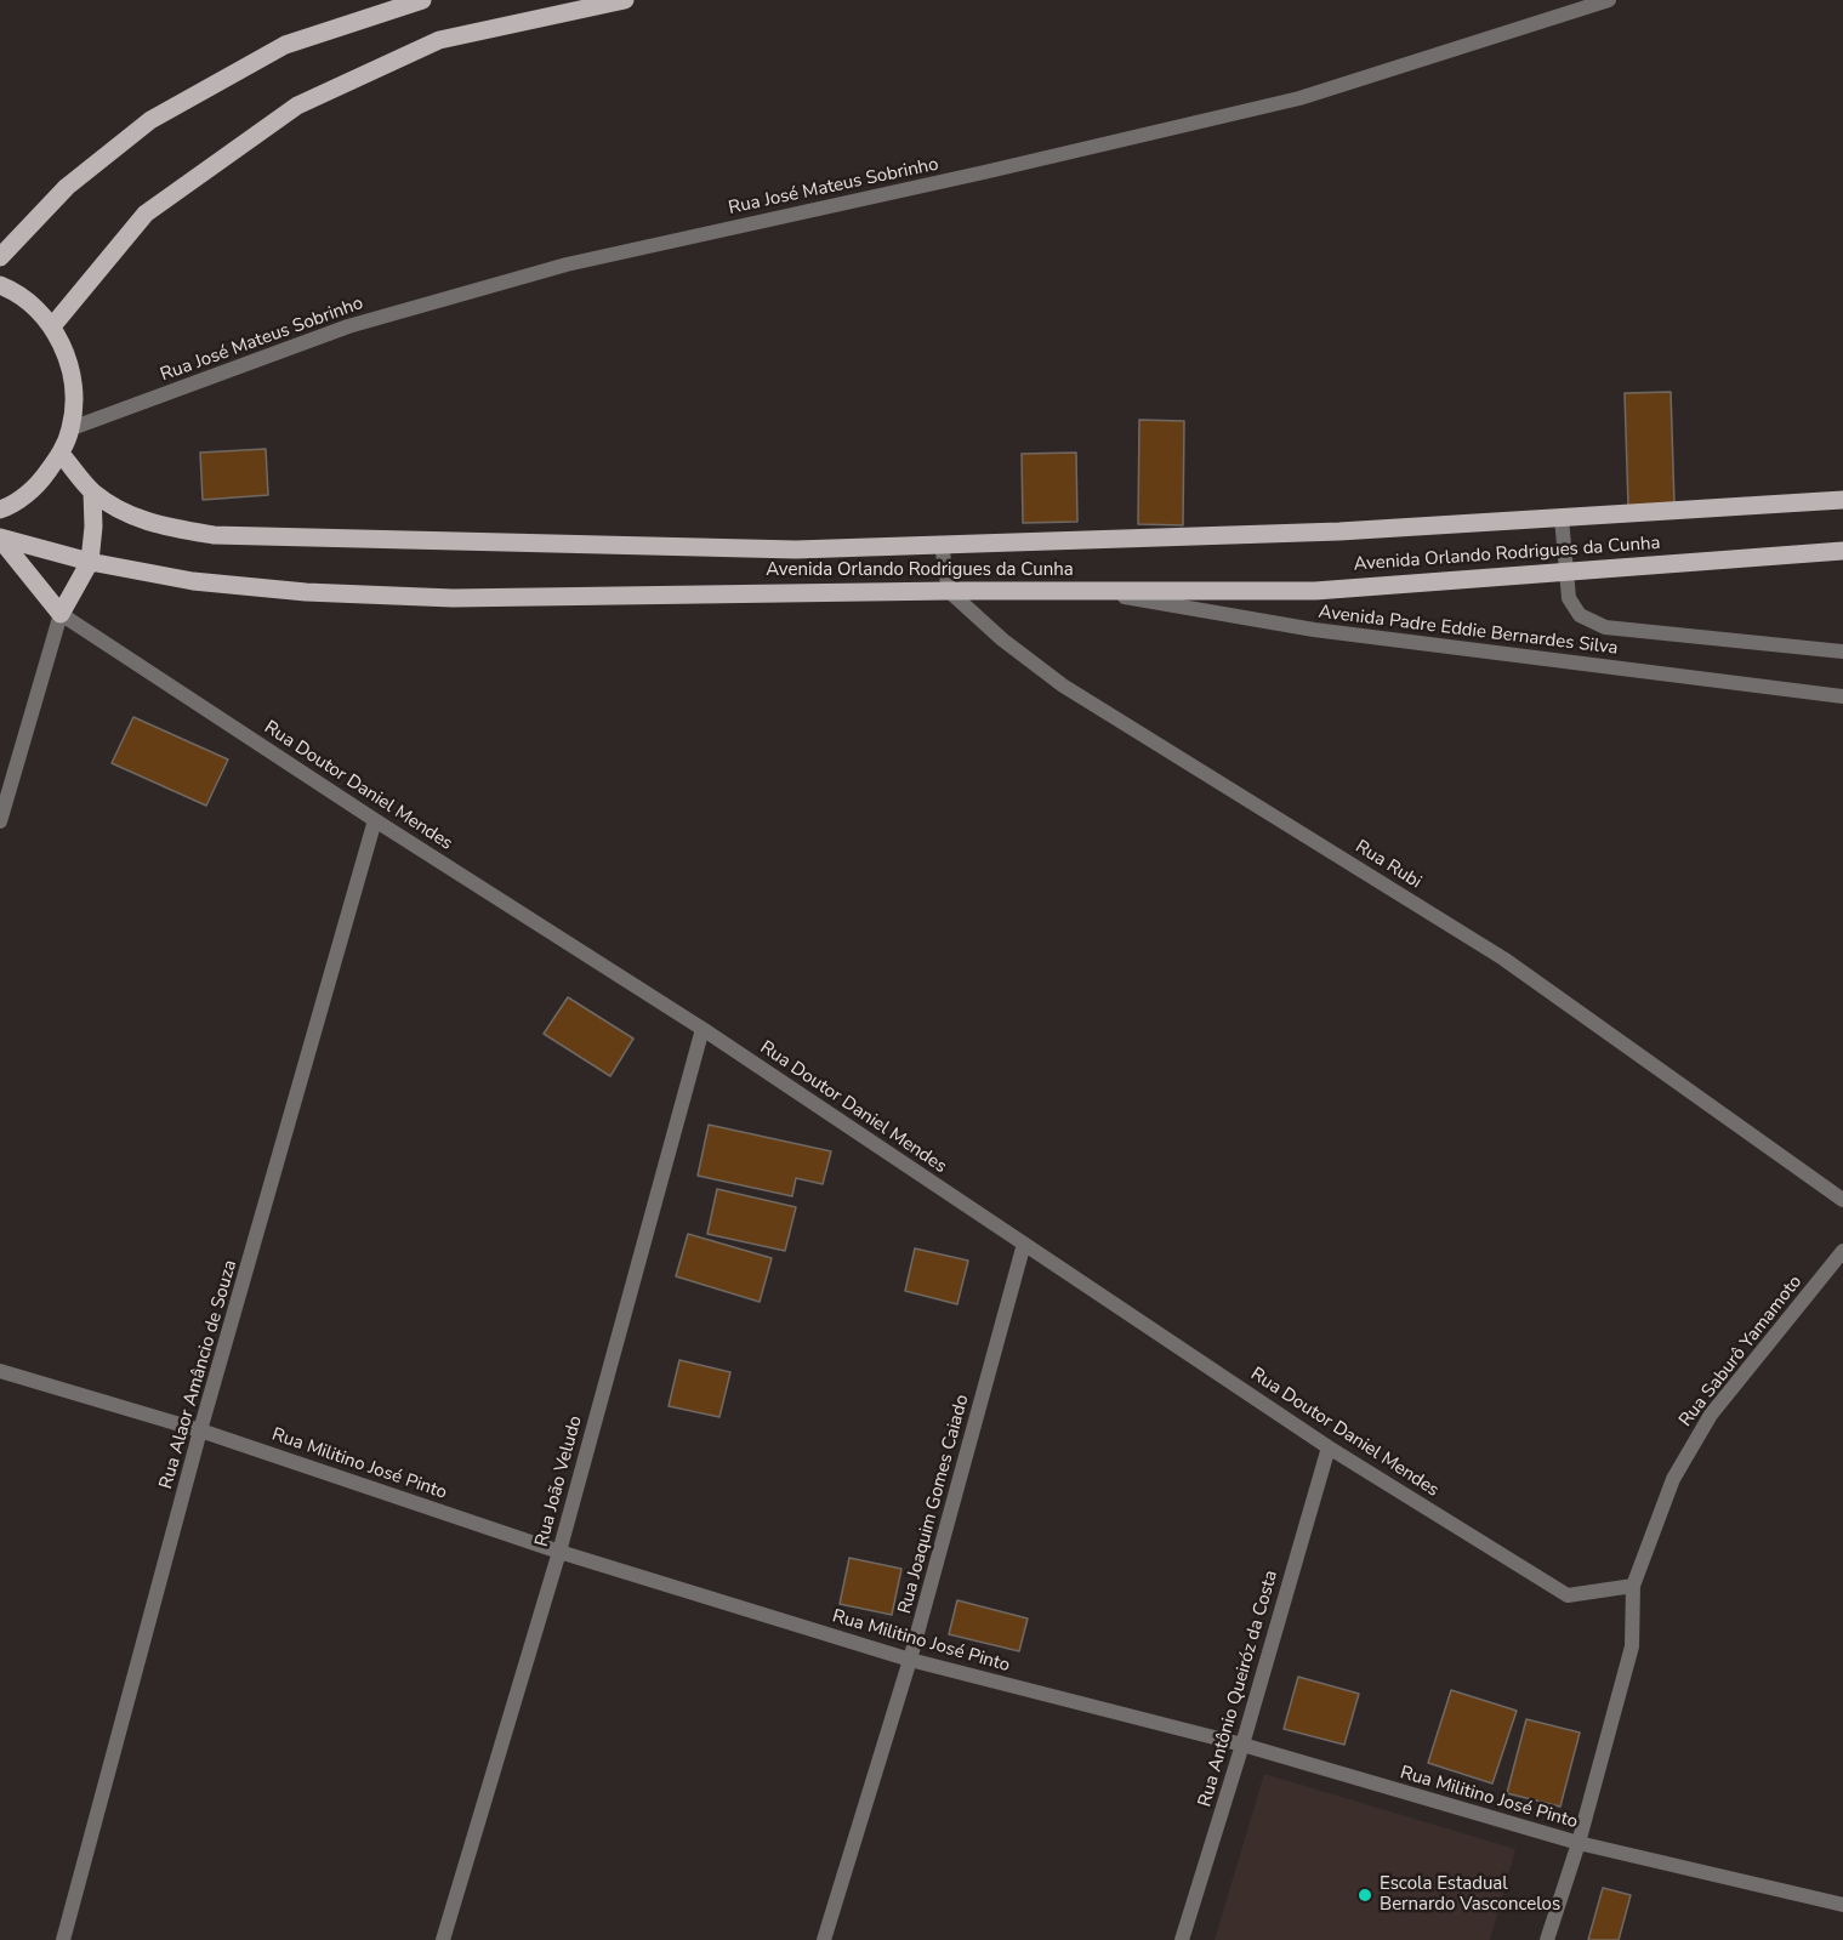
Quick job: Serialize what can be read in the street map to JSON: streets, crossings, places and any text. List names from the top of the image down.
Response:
{
  "streets": {
    "main road": ["Avenida Orlando Rodrigues da Cunha"],
    "street": [
      "Rua José Mateus Sobrinho",
      "Avenida Padre Eddie Bernardes Silva",
      "Rua Doutor Daniel Mendes",
      "Rua Rubi",
      "Rua Saburô Yamamoto",
      "Rua Alaor Amâncio de Souza",
      "Rua Militino José Pinto",
      "Rua João Veludo",
      "Rua Joaquim Gomes Caiado",
      "Rua Antônio Queiróz da Costa"
    ]
  },
  "crossings": [
    ["Avenida Orlando Rodrigues da Cunha", "Avenida Padre Eddie Bernardes Silva"],
    ["Avenida Orlando Rodrigues da Cunha", "Rua Rubi"],
    ["Rua Doutor Daniel Mendes", "Rua Saburô Yamamoto"],
    ["Rua Doutor Daniel Mendes", "Rua Alaor Amâncio de Souza"],
    ["Rua Doutor Daniel Mendes", "Rua João Veludo"],
    ["Rua Doutor Daniel Mendes", "Rua Joaquim Gomes Caiado"],
    ["Rua Doutor Daniel Mendes", "Rua Antônio Queiróz da Costa"],
    ["Rua Saburô Yamamoto", "Rua Militino José Pinto"],
    ["Rua Alaor Amâncio de Souza", "Rua Militino José Pinto"],
    ["Rua Militino José Pinto", "Rua João Veludo"],
    ["Rua Militino José Pinto", "Rua Joaquim Gomes Caiado"],
    ["Rua Militino José Pinto", "Rua Antônio Queiróz da Costa"]
  ],
  "places": ["Escola Estadual Bernardo Vasconcelos"]
}
